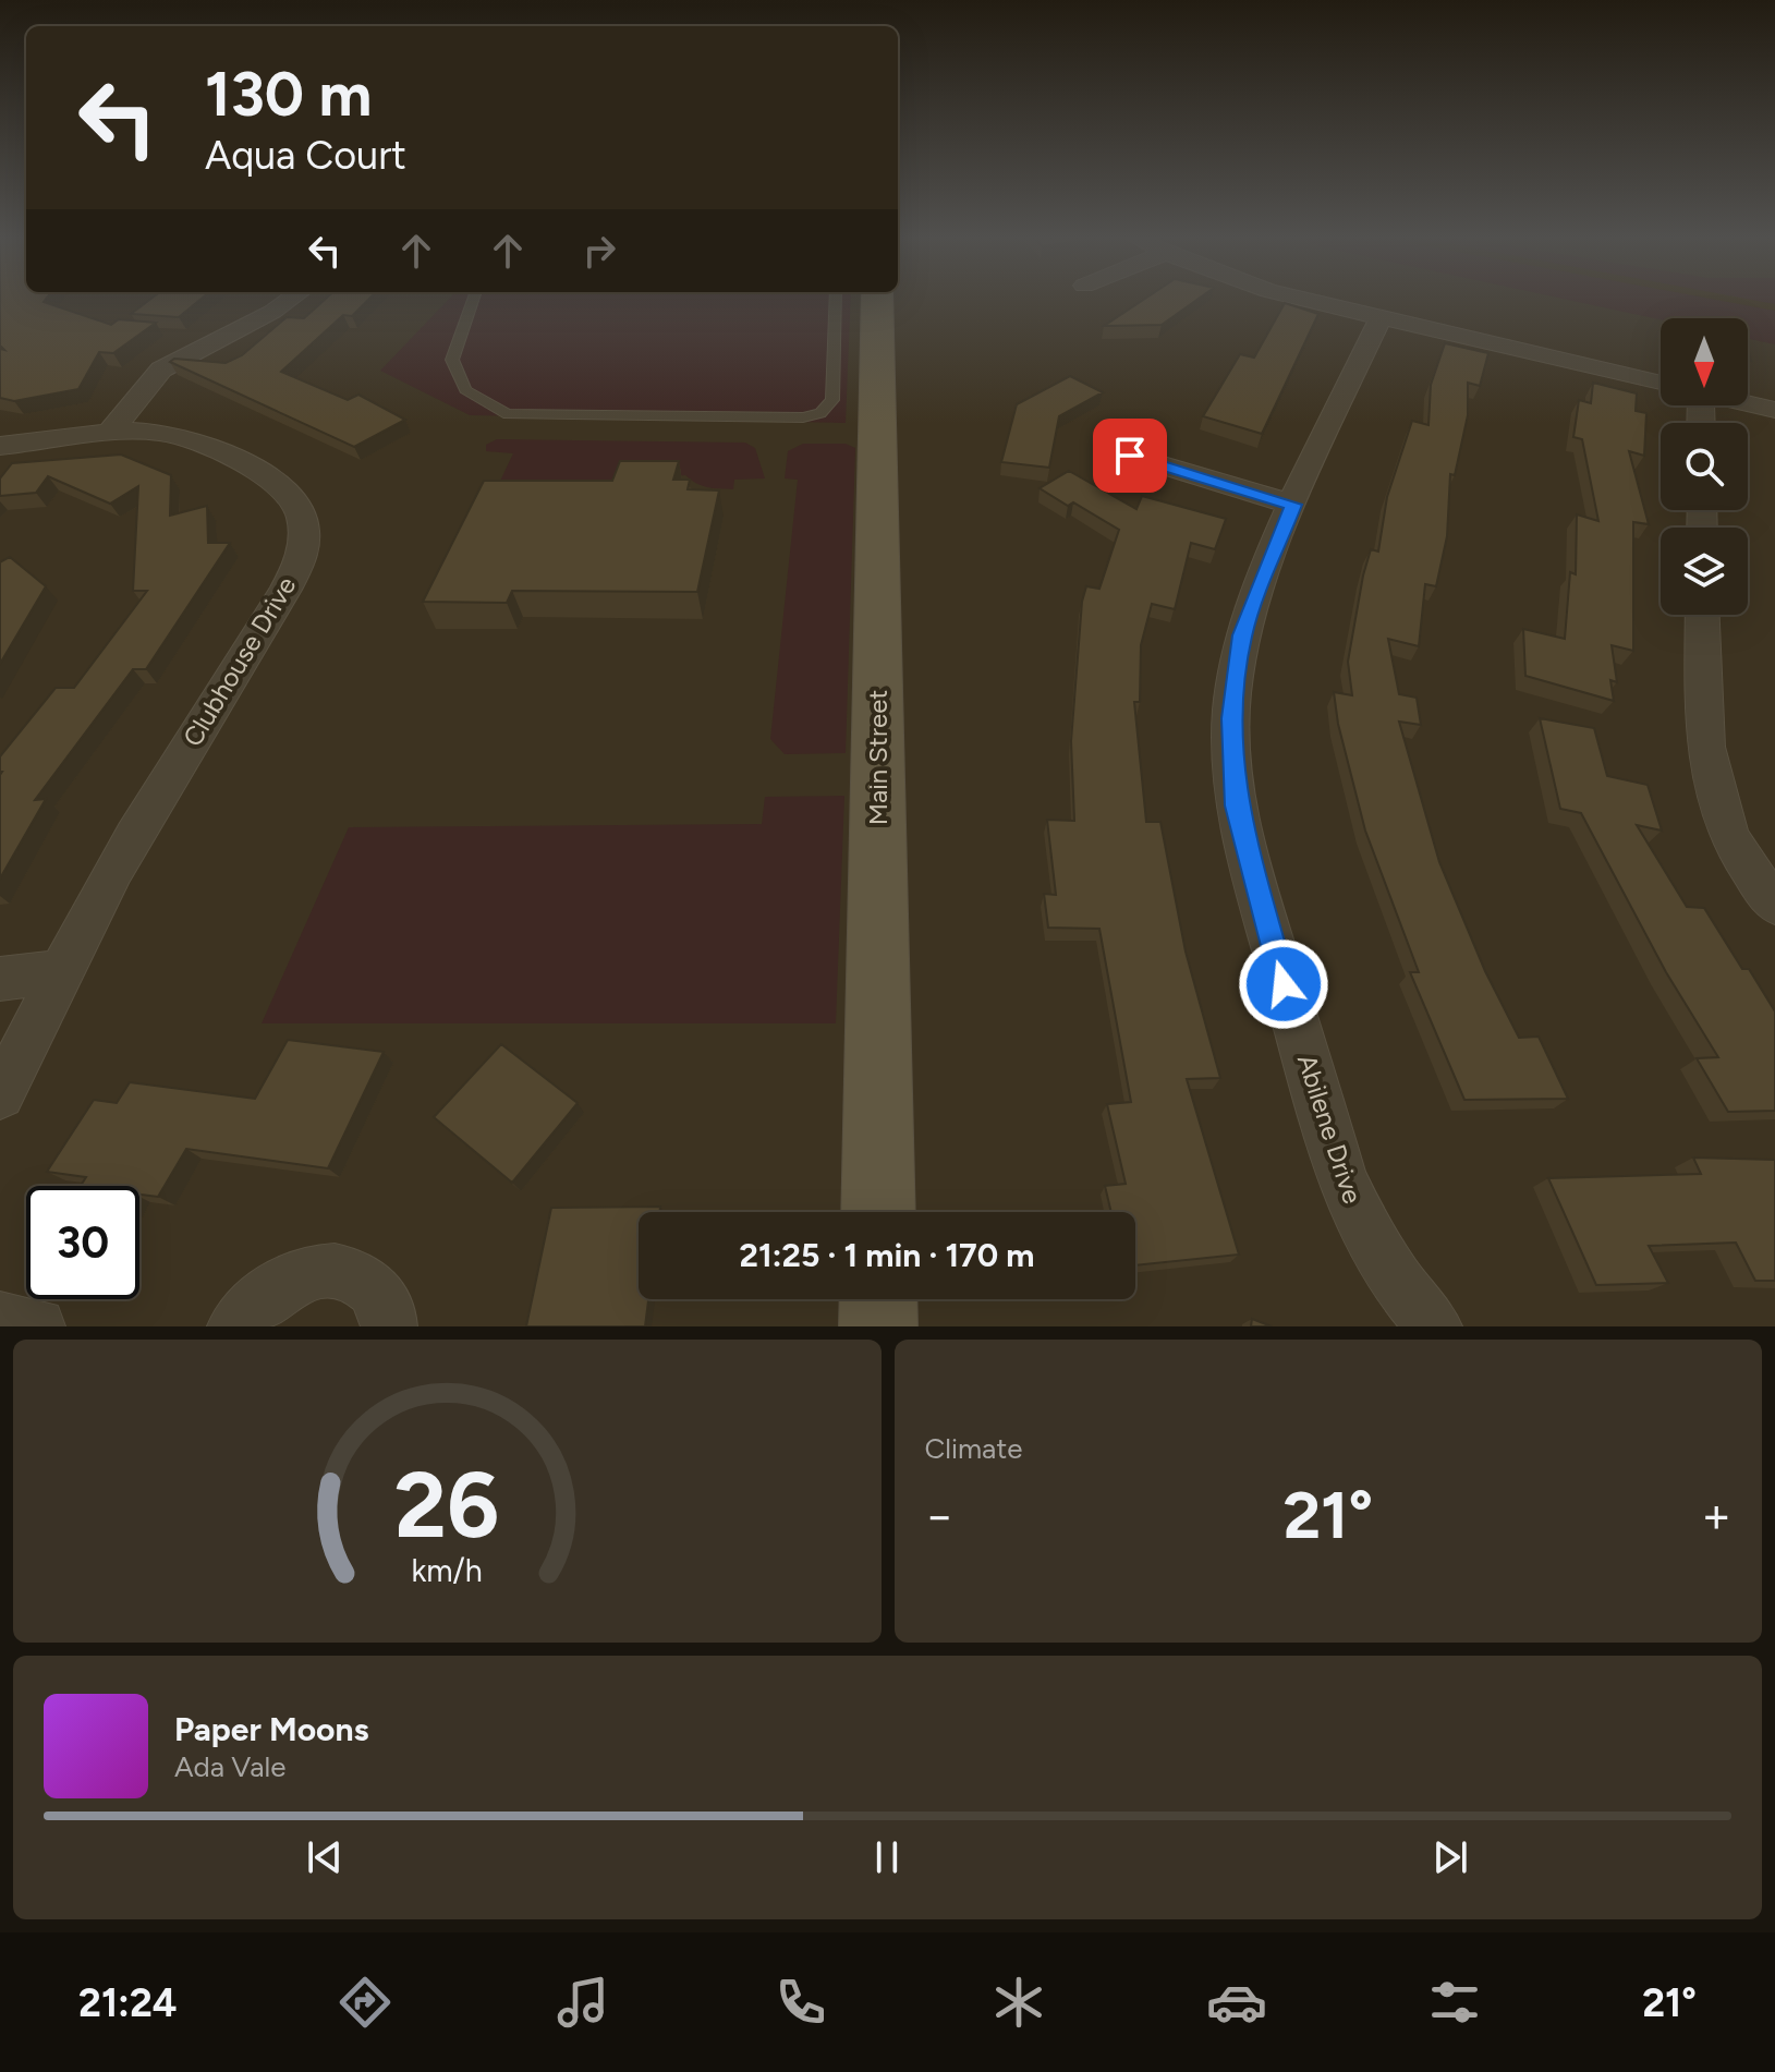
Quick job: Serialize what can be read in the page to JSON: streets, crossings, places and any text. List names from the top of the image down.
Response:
{
  "streets": {
    "main road": ["Main Street"],
    "street": ["Clubhouse Drive", "Abilene Drive"]
  },
  "north": "bottom",
  "page": {
    "turn": ["130 m", "Aqua Court"],
    "limit": "30",
    "trip": "21:25 · 1 min · 170 m",
    "tile": "Climate",
    "heat": ["−", "21°", "+"],
    "song": ["Paper Moons", "Ada Vale"],
    "tabs": ["21:24", "21°"],
    "gauge": ["26", "km/h"]
  }
}
